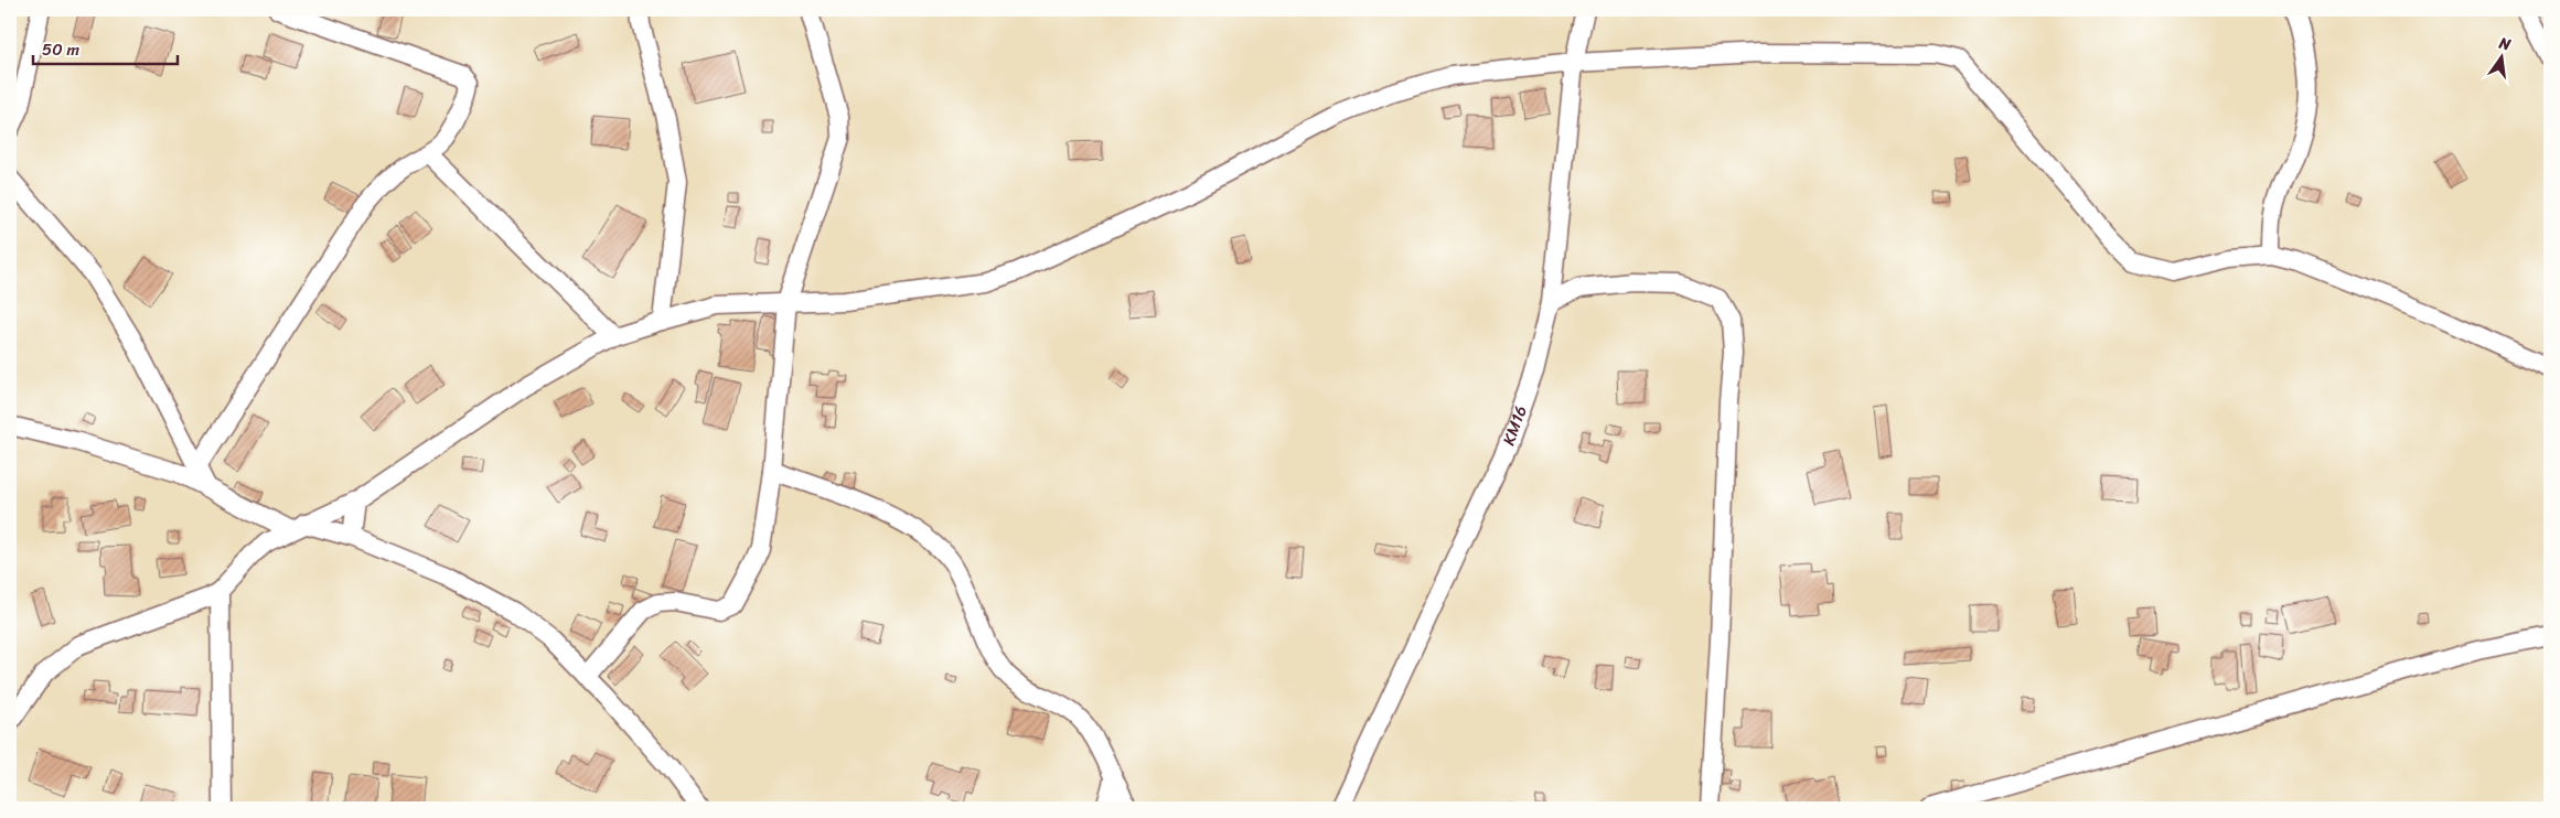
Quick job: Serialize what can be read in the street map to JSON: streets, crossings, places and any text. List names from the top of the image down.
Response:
{
  "streets": {
    "street": ["KM16"]
  },
  "scale_bar": "50 m",
  "north": "top"
}
